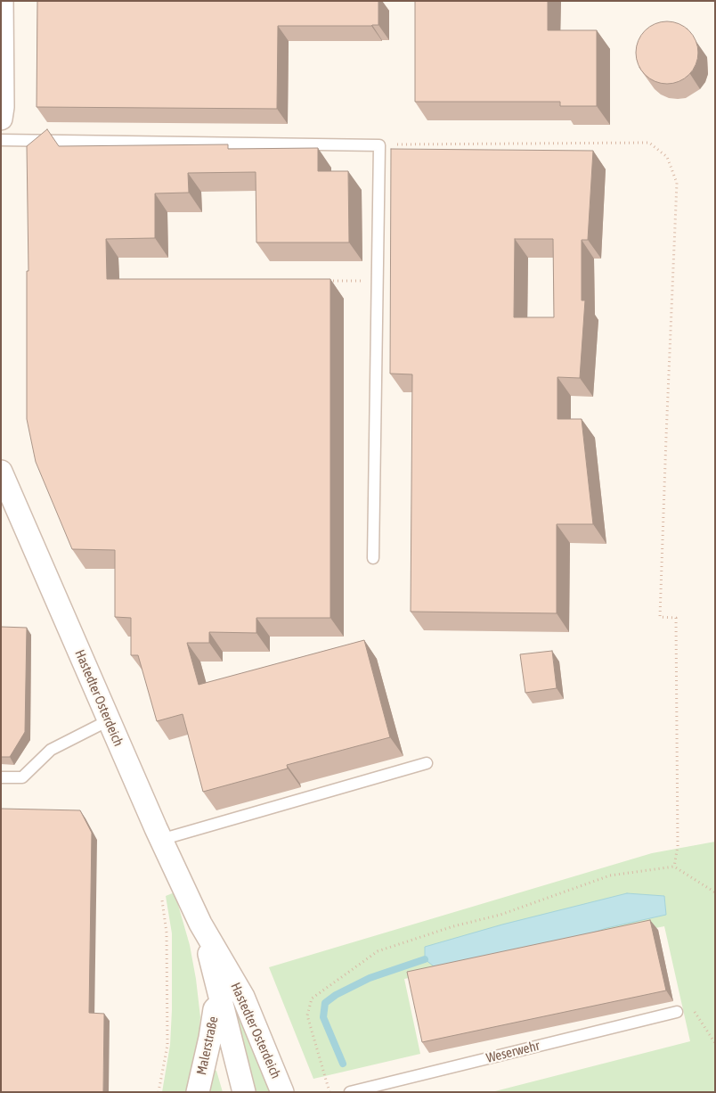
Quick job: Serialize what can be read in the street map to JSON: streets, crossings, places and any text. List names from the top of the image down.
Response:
{
  "streets": {
    "street": ["Hastedter Osterdeich", "Malerstraße"],
    "lane": ["Weserwehr"]
  },
  "crossings": [
    ["Hastedter Osterdeich", "Malerstraße"]
  ]
}
